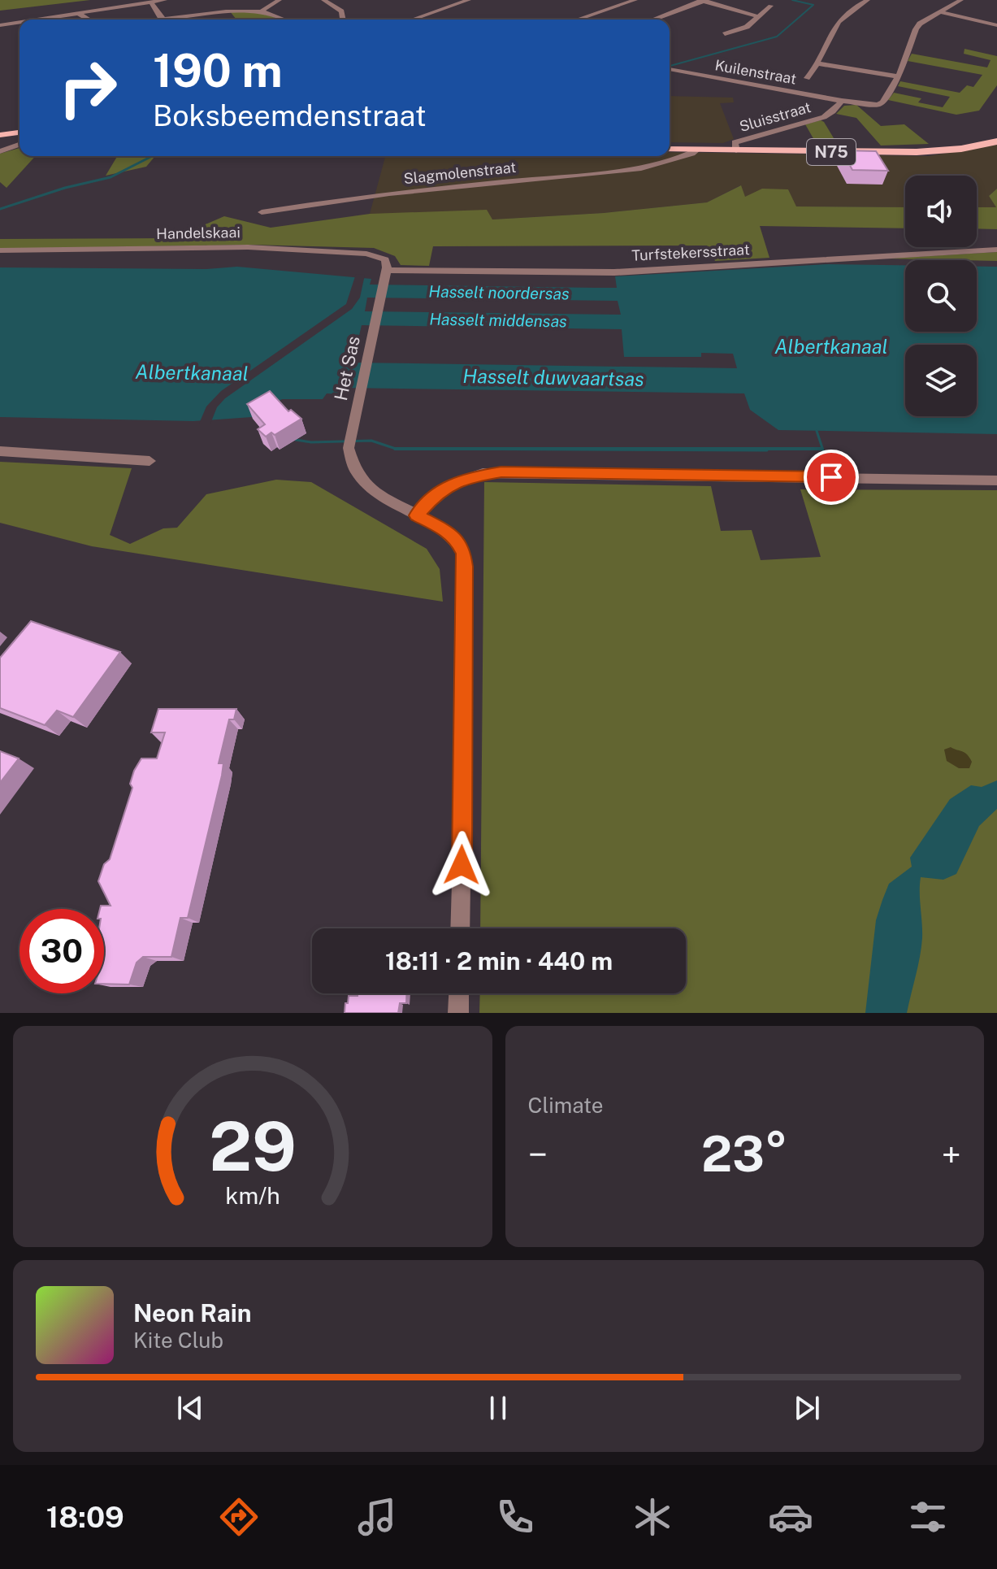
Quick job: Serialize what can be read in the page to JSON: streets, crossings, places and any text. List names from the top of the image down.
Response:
{
  "streets": {
    "main road": ["N75"],
    "street": [
      "Kuilenstraat",
      "Sluisstraat",
      "Slagmolenstraat",
      "Handelskaai",
      "Turfstekersstraat",
      "Het Sas"
    ]
  },
  "crossings": [
    ["Kuilenstraat", "Sluisstraat"],
    ["Sluisstraat", "N75"],
    ["N75", "Slagmolenstraat"],
    ["Handelskaai", "Turfstekersstraat"],
    ["Handelskaai", "Het Sas"],
    ["Turfstekersstraat", "Het Sas"]
  ],
  "water": [
    "Hasselt noordersas",
    "Hasselt middensas",
    "Albertkanaal",
    "Hasselt duwvaartsas"
  ],
  "page": {
    "turn": ["190 m", "Boksbeemdenstraat"],
    "limit": "30",
    "trip": "18:11 · 2 min · 440 m",
    "tile": "Climate",
    "heat": ["−", "23°", "+"],
    "song": ["Neon Rain", "Kite Club"],
    "tabs": "18:09",
    "gauge": ["29", "km/h"]
  }
}
